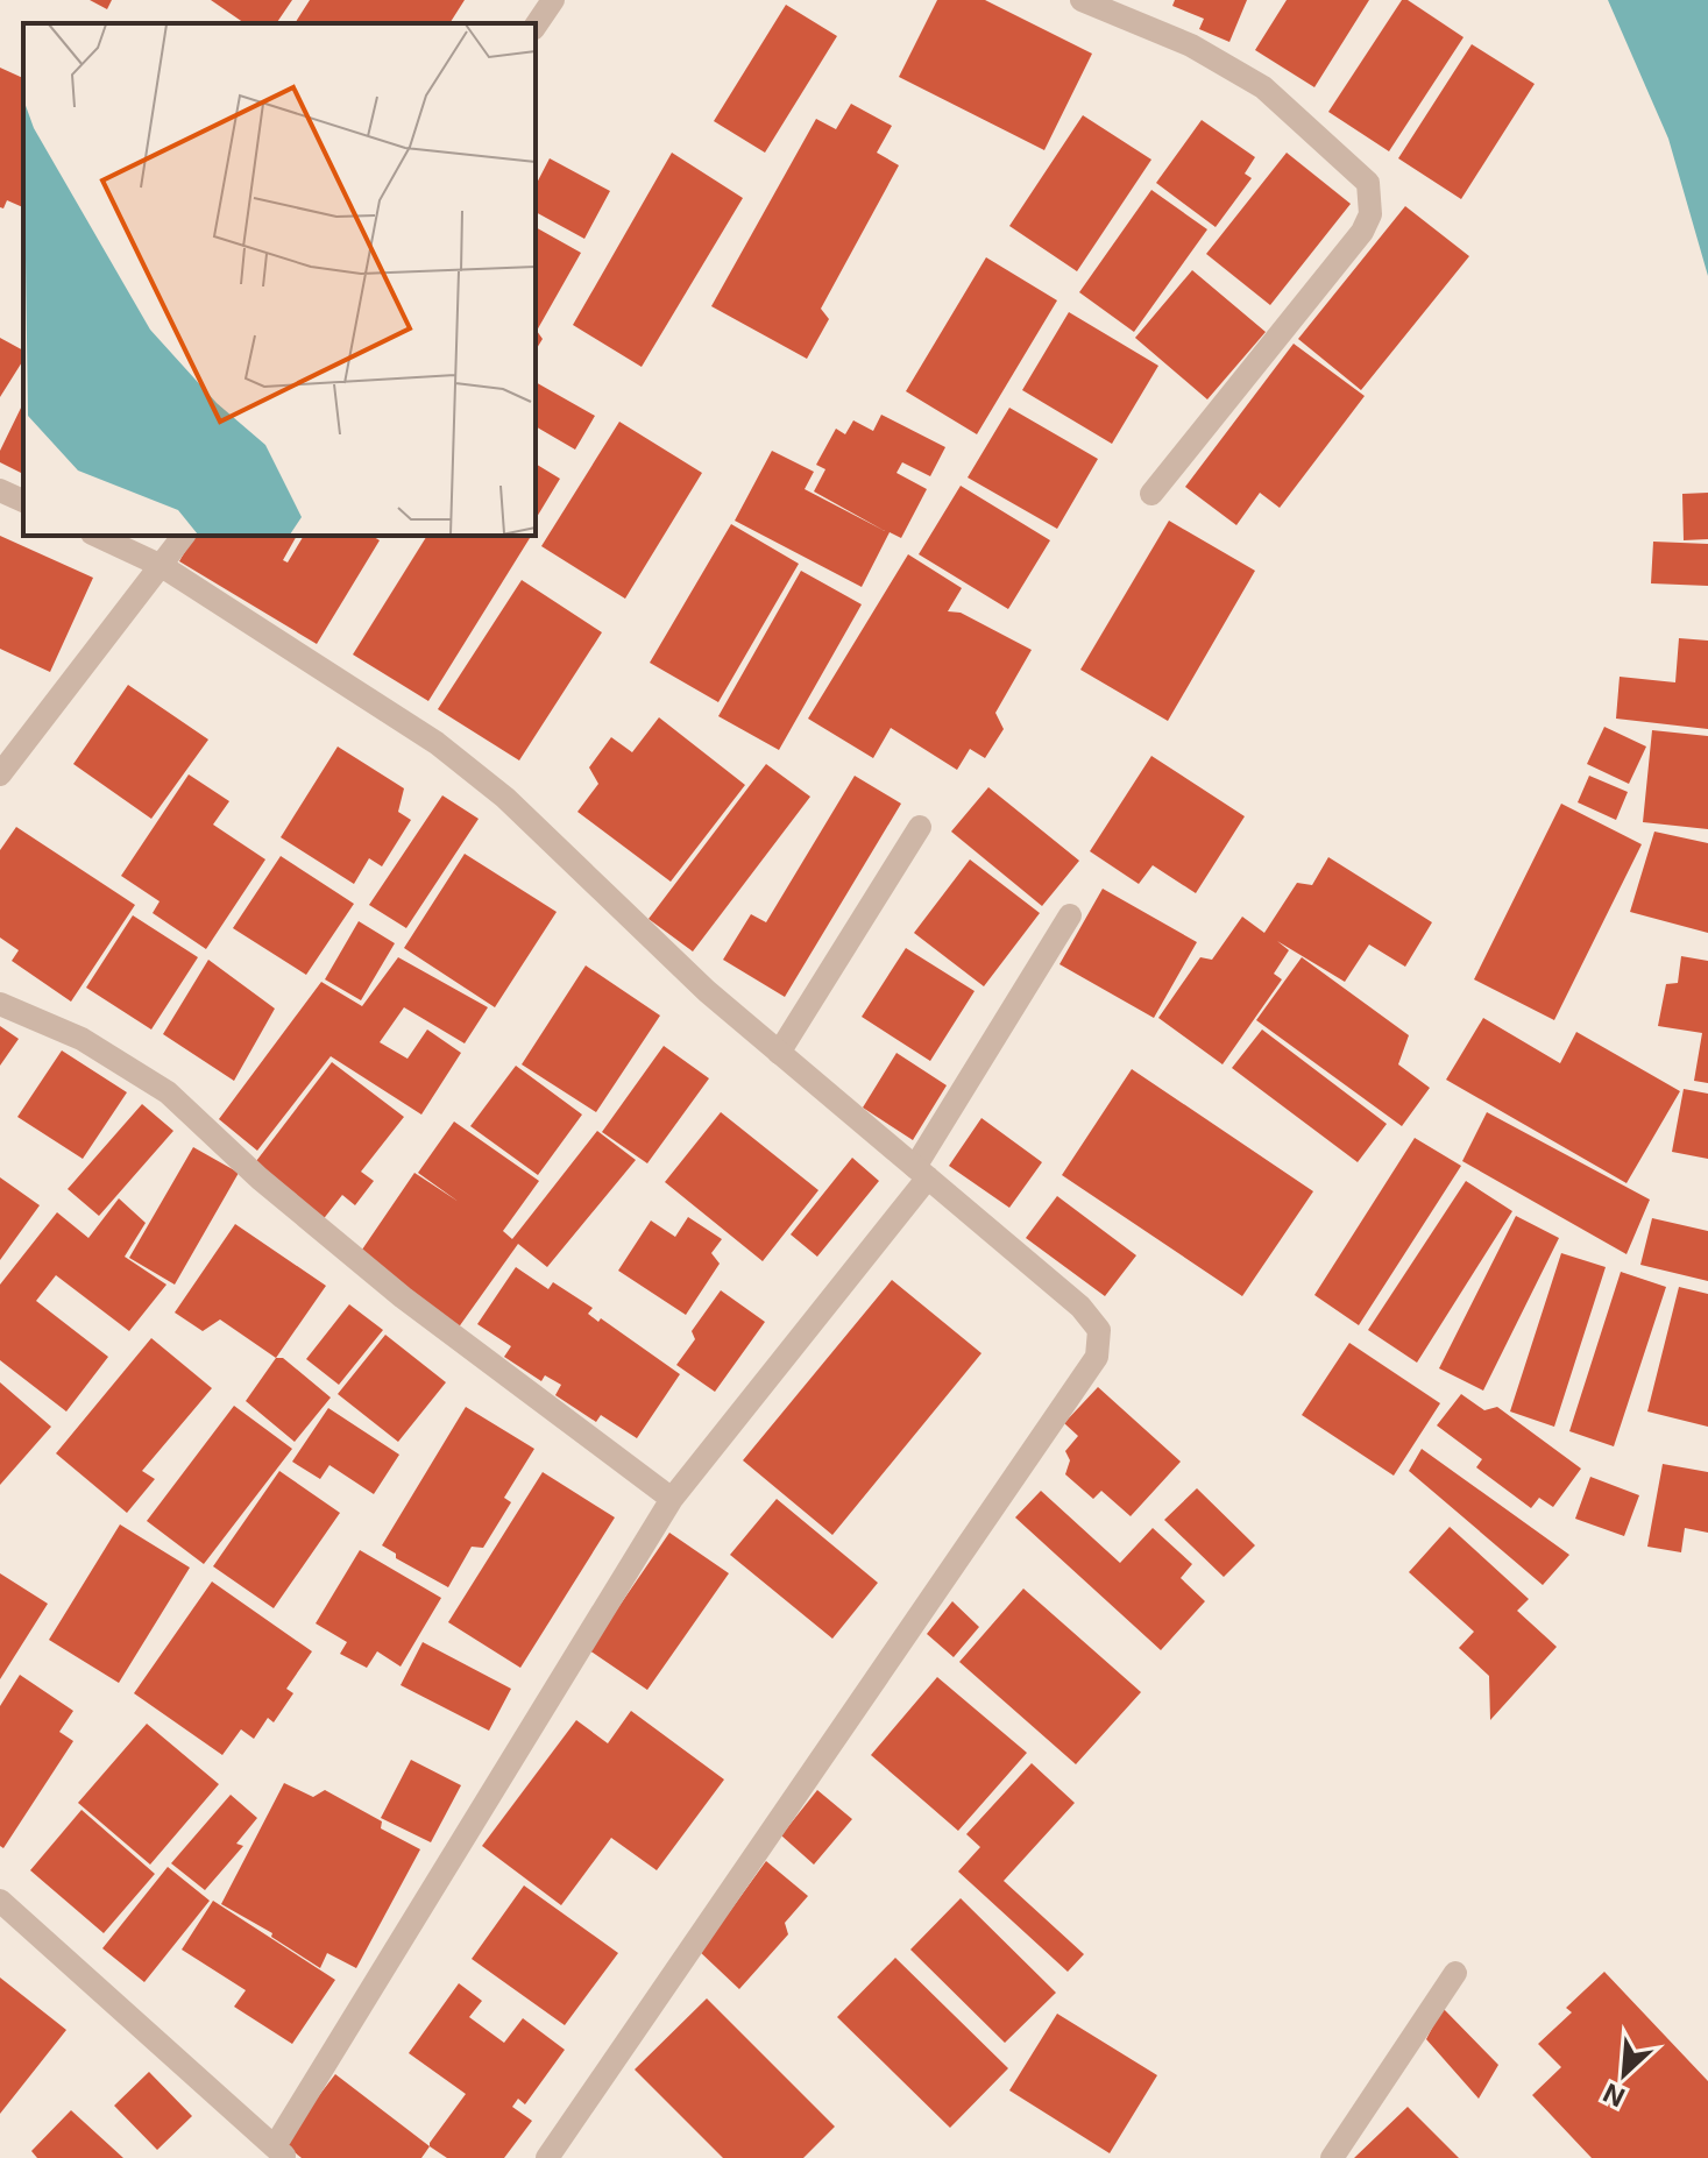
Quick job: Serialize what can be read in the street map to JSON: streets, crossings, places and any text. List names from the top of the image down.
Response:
{
  "north": "bottom left"
}
